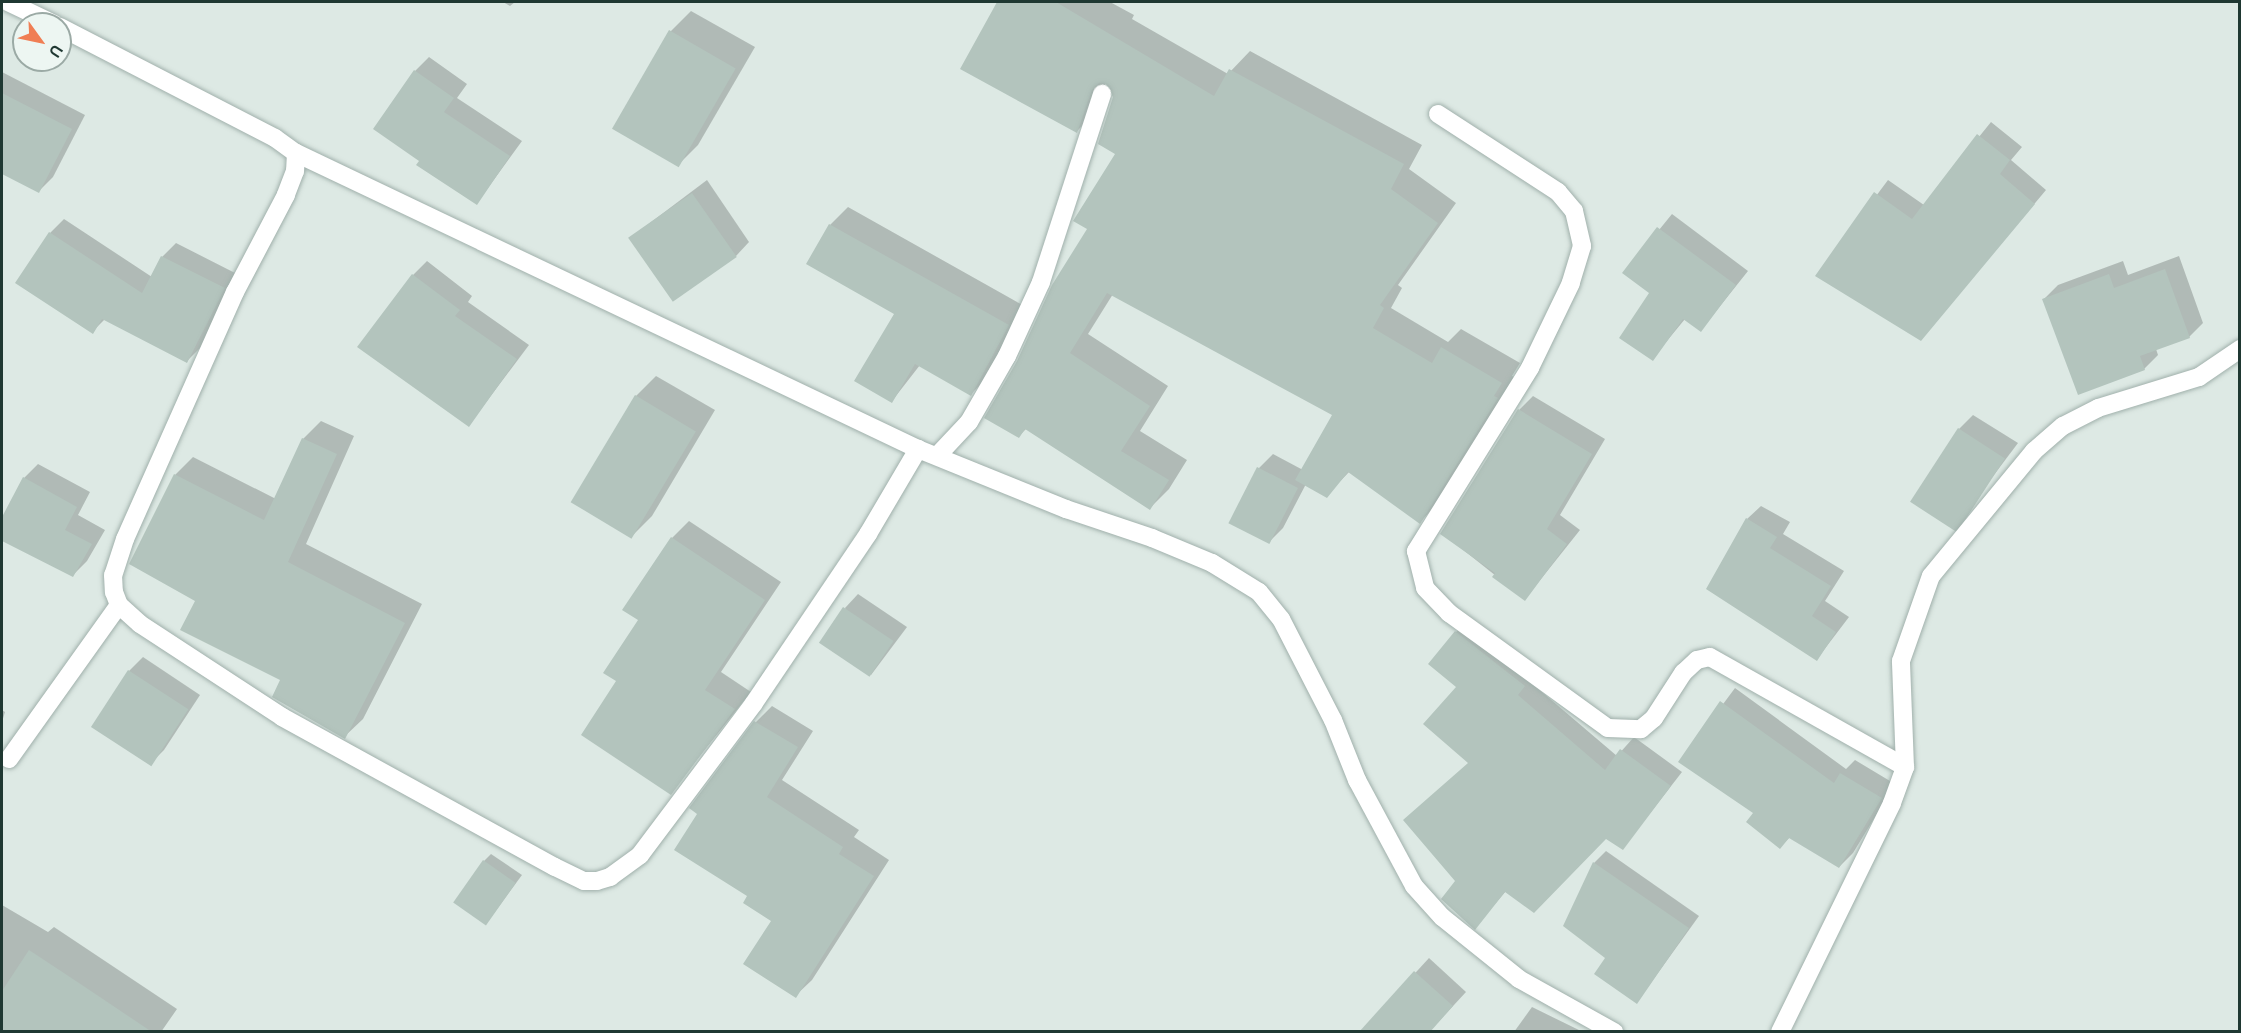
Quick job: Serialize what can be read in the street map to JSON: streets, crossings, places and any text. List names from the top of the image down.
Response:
{
  "north": "bottom right"
}
